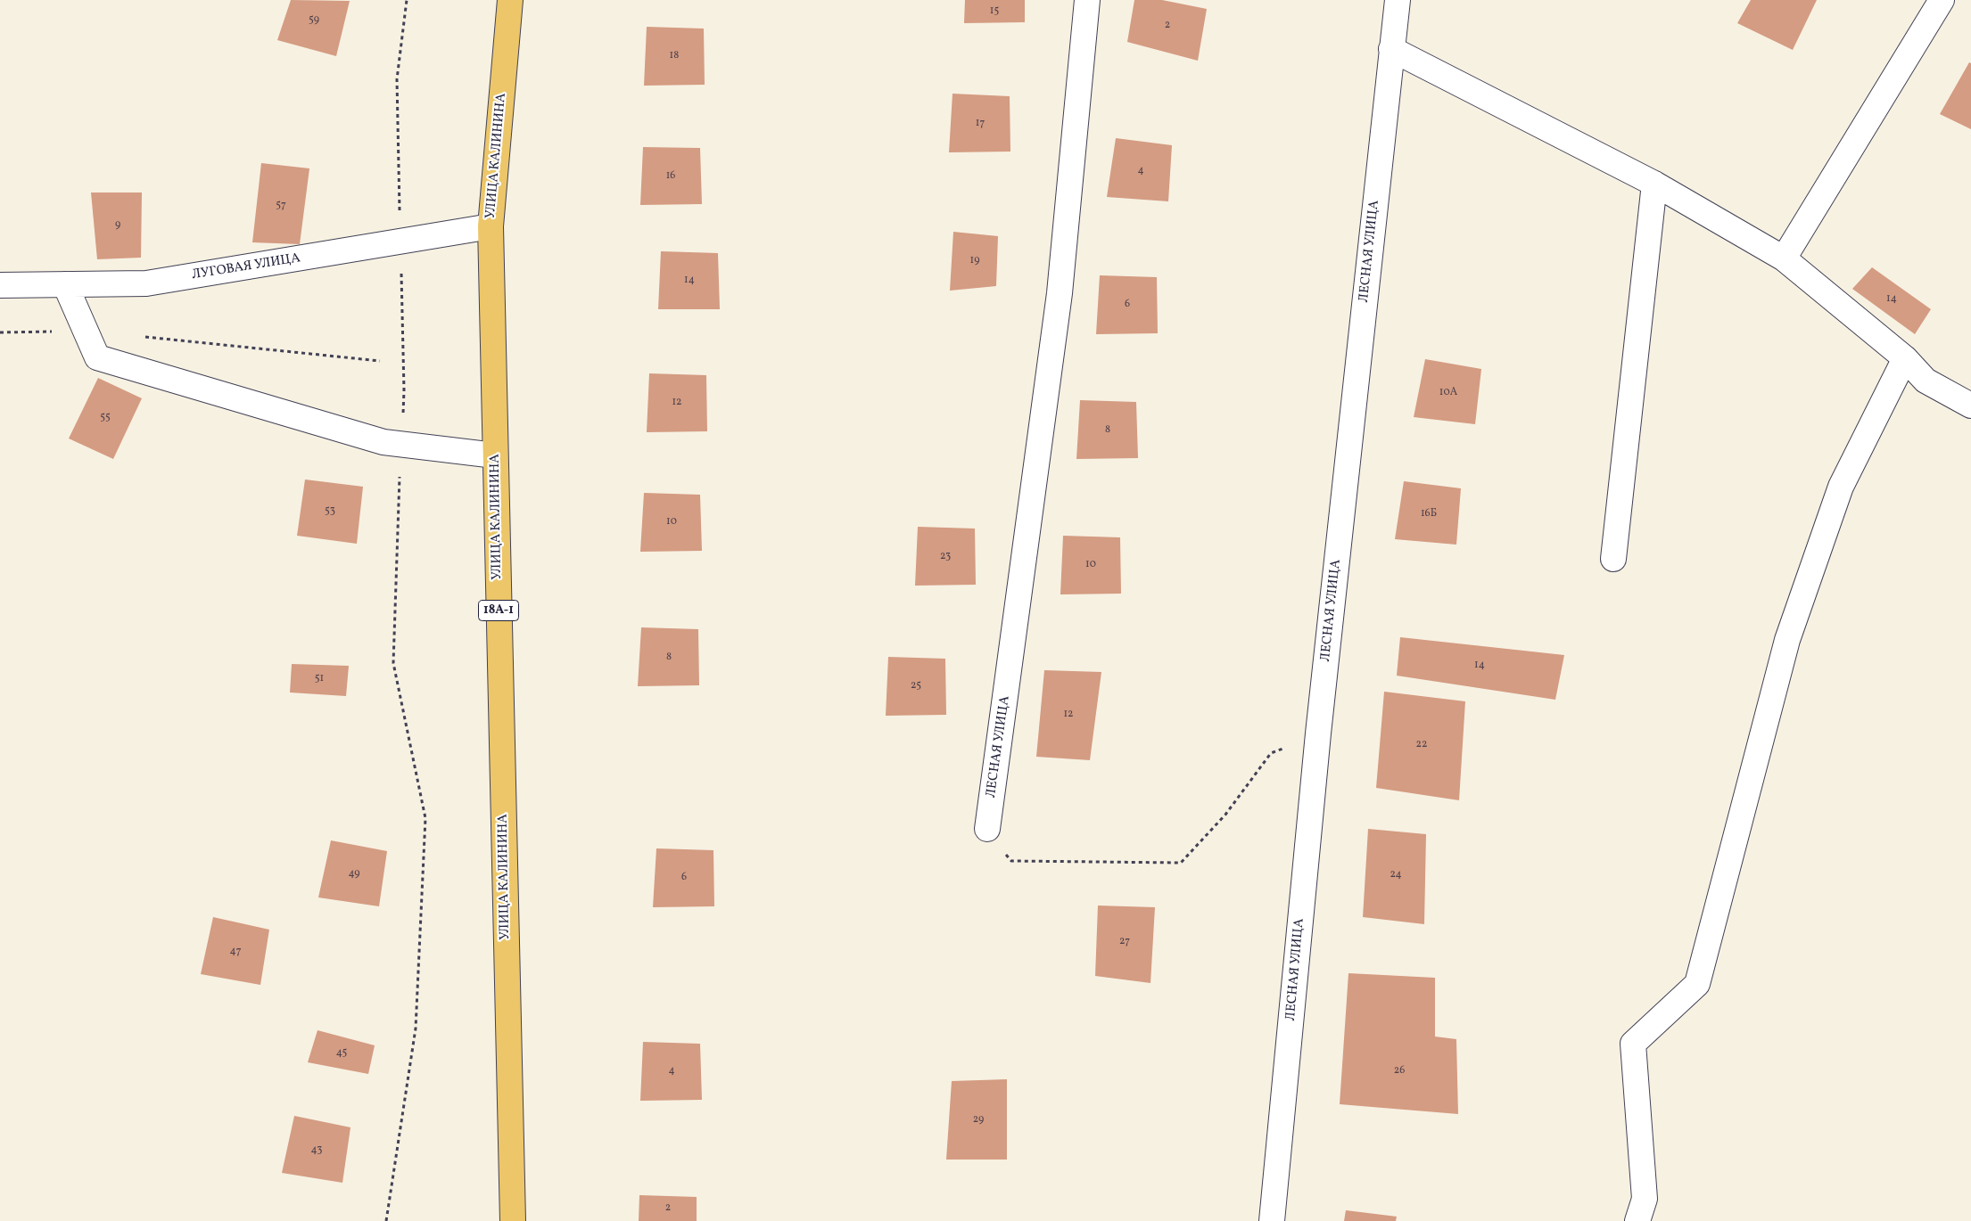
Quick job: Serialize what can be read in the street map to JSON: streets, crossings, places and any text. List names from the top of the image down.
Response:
{
  "streets": {
    "main road": ["УЛИЦА КАЛИНИНА", "18А-1"],
    "street": ["ЛЕСНАЯ УЛИЦА", "ЛУГОВАЯ УЛИЦА"]
  },
  "crossings": [
    ["УЛИЦА КАЛИНИНА", "ЛУГОВАЯ УЛИЦА"]
  ],
  "house_numbers": [
    "15",
    "59",
    "2",
    "18",
    "17",
    "4",
    "16",
    "57",
    "9",
    "19",
    "14",
    "14",
    "6",
    "10А",
    "12",
    "55",
    "8",
    "53",
    "16Б",
    "10",
    "23",
    "10",
    "8",
    "14",
    "51",
    "25",
    "12",
    "22",
    "49",
    "24",
    "6",
    "27",
    "47",
    "45",
    "4",
    "26",
    "29",
    "43",
    "2"
  ]
}
